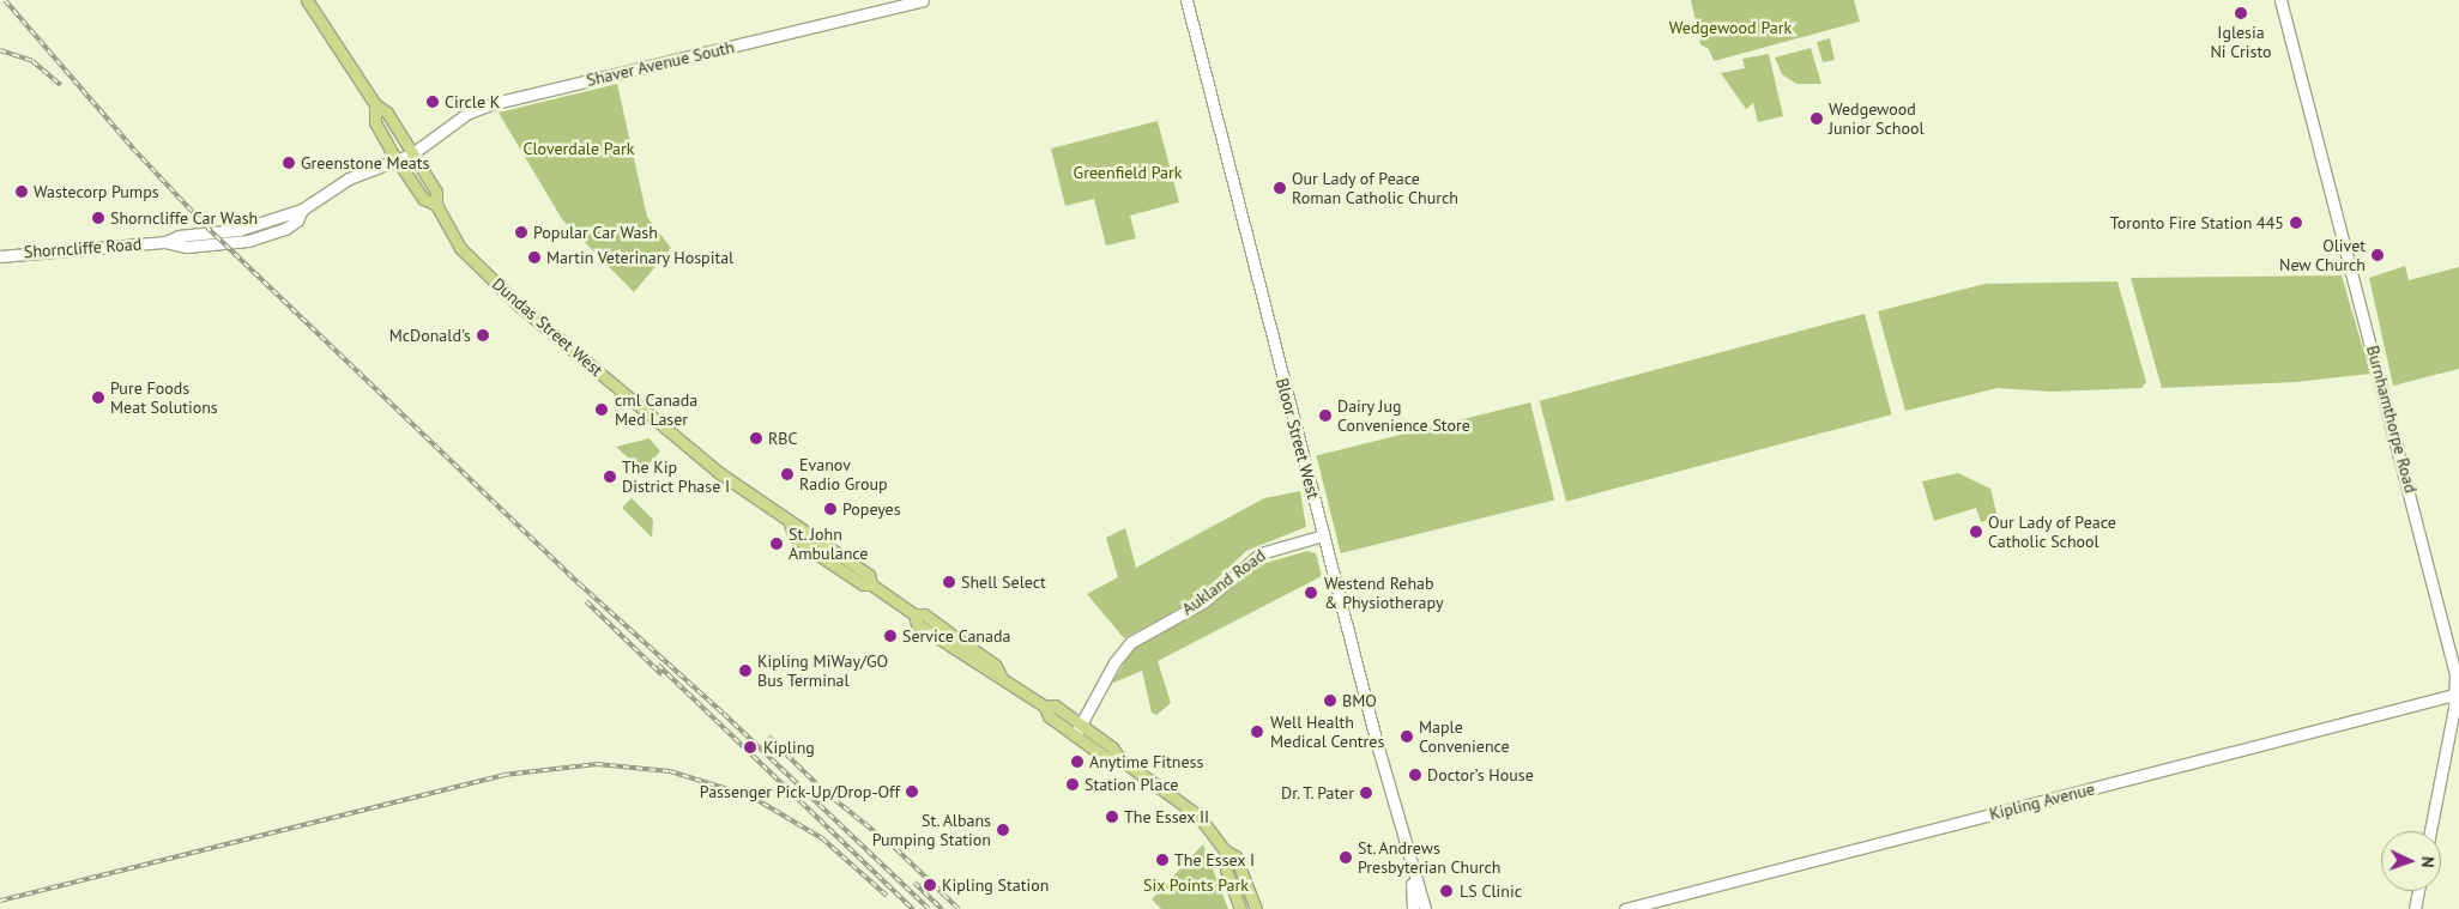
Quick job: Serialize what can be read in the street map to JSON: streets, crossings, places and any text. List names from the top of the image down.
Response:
{
  "streets": {
    "main road": [
      "Shaver Avenue South",
      "Shorncliffe Road",
      "Dundas Street West",
      "Burnhamthorpe Road",
      "Bloor Street West",
      "Aukland Road",
      "Kipling Avenue"
    ]
  },
  "crossings": [
    ["Shaver Avenue South", "Shorncliffe Road"],
    ["Shaver Avenue South", "Dundas Street West"],
    ["Shorncliffe Road", "Dundas Street West"],
    ["Dundas Street West", "Aukland Road"],
    ["Burnhamthorpe Road", "Kipling Avenue"],
    ["Bloor Street West", "Aukland Road"]
  ],
  "parks": [
    "Wedgewood Park",
    "Cloverdale Park",
    "Greenfield Park",
    "Six Points Park"
  ],
  "places": [
    "Iglesia Ni Cristo",
    "Circle K",
    "Wedgewood Junior School",
    "Greenstone Meats",
    "Our Lady of Peace Roman Catholic Church",
    "Wastecorp Pumps",
    "Shorncliffe Car Wash",
    "Toronto Fire Station 445",
    "Popular Car Wash",
    "Olivet New Church",
    "Martin Veterinary Hospital",
    "McDonald's",
    "Pure Foods Meat Solutions",
    "cml Canada Med Laser",
    "Dairy Jug Convenience Store",
    "RBC",
    "Evanov Radio Group",
    "The Kip District Phase I",
    "Popeyes",
    "Our Lady of Peace Catholic School",
    "St. John Ambulance",
    "Shell Select",
    "Westend Rehab & Physiotherapy",
    "Service Canada",
    "Kipling MiWay/GO Bus Terminal",
    "BMO",
    "Well Health Medical Centres",
    "Maple Convenience",
    "Kipling",
    "Anytime Fitness",
    "Doctor’s House",
    "Station Place",
    "Passenger Pick-Up/Drop-Off",
    "Dr. T. Pater",
    "The Essex II",
    "St. Albans Pumping Station",
    "St. Andrews Presbyterian Church",
    "The Essex I",
    "Kipling Station",
    "LS Clinic"
  ],
  "north": "right"
}
